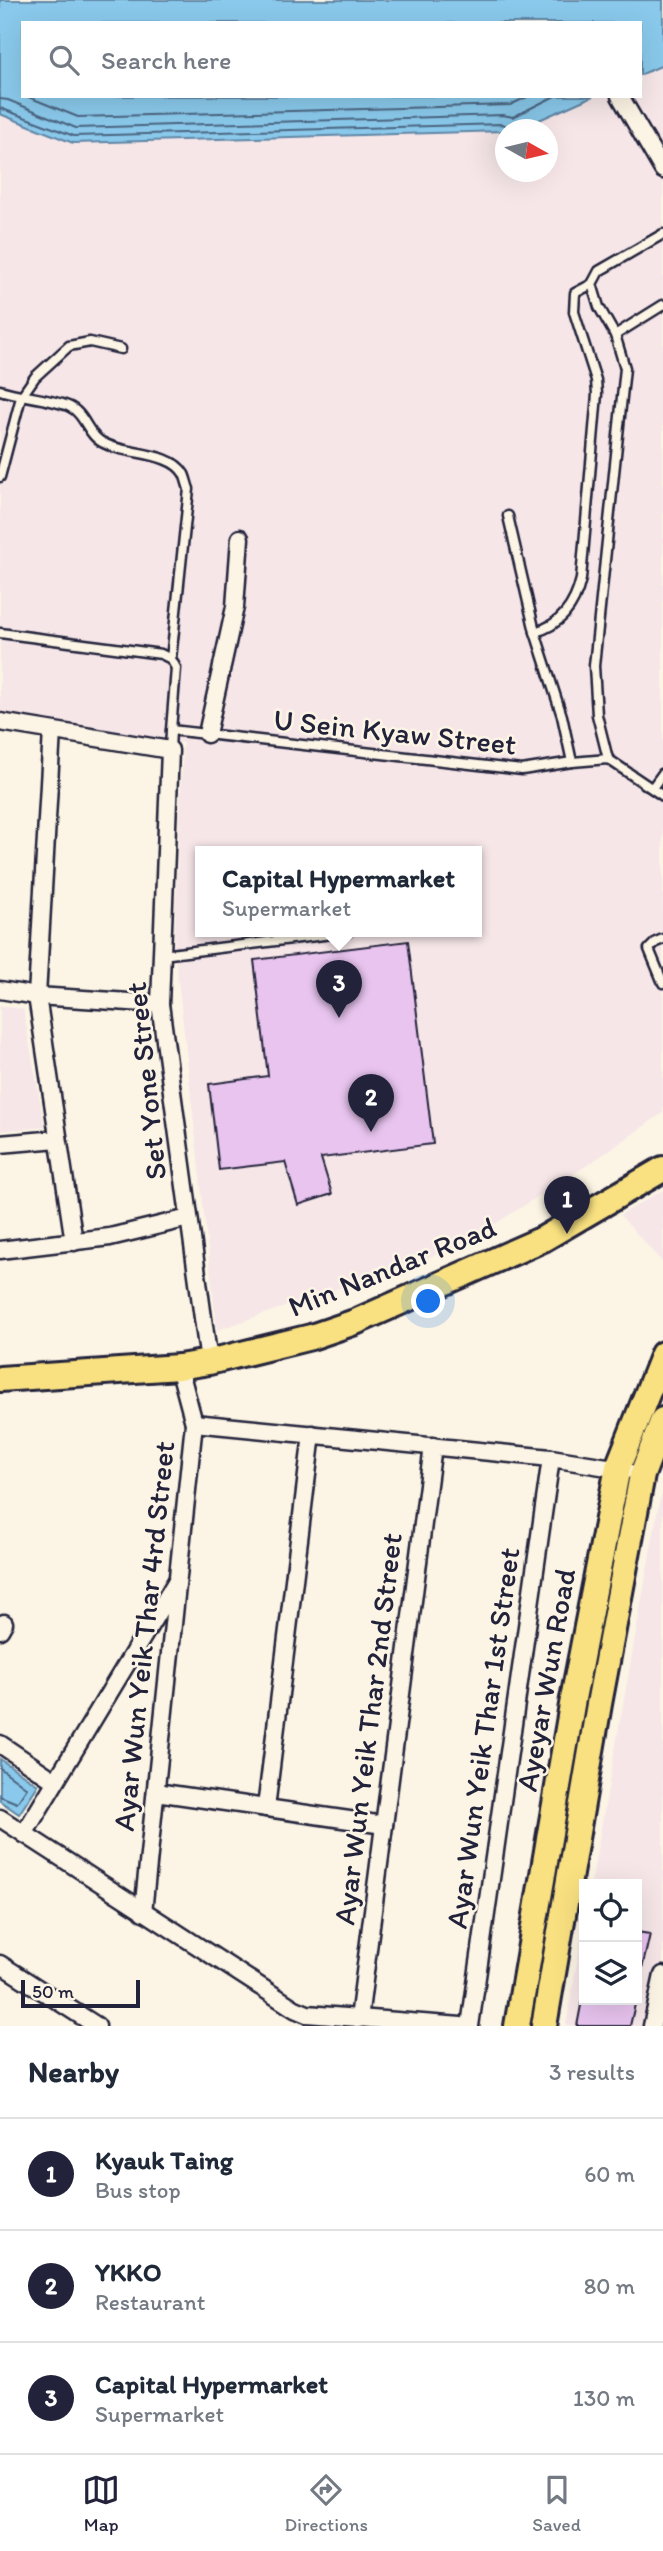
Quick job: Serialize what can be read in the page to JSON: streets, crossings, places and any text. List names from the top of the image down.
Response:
{
  "streets": {
    "main road": ["Min Nandar Road", "Ayeyar Wun Road"],
    "street": [
      "Set Yone Street",
      "Ayar Wun Yeik Thar 4rd Street",
      "Ayar Wun Yeik Thar 2nd Street",
      "Ayar Wun Yeik Thar 1st Street"
    ],
    "lane": ["U Sein Kyaw Street"]
  },
  "crossings": [
    ["Set Yone Street", "Min Nandar Road"],
    ["Min Nandar Road", "Ayar Wun Yeik Thar 4rd Street"]
  ],
  "scale_bar": "50 m",
  "north": "right",
  "page": {
    "search": "Search here",
    "popup": ["Capital Hypermarket", "Supermarket"],
    "pins": ["3", "2", "1"],
    "scale": "50 m",
    "heading": ["Nearby", "3 results"],
    "list": [
      {
        "mark": "1",
        "name": "Kyauk Taing",
        "note": "Bus stop",
        "value": "60 m"
      },
      {
        "mark": "2",
        "name": "YKKO",
        "note": "Restaurant",
        "value": "80 m"
      },
      {
        "mark": "3",
        "name": "Capital Hypermarket",
        "note": "Supermarket",
        "value": "130 m"
      }
    ],
    "nav": ["Map", "Directions", "Saved"]
  }
}
